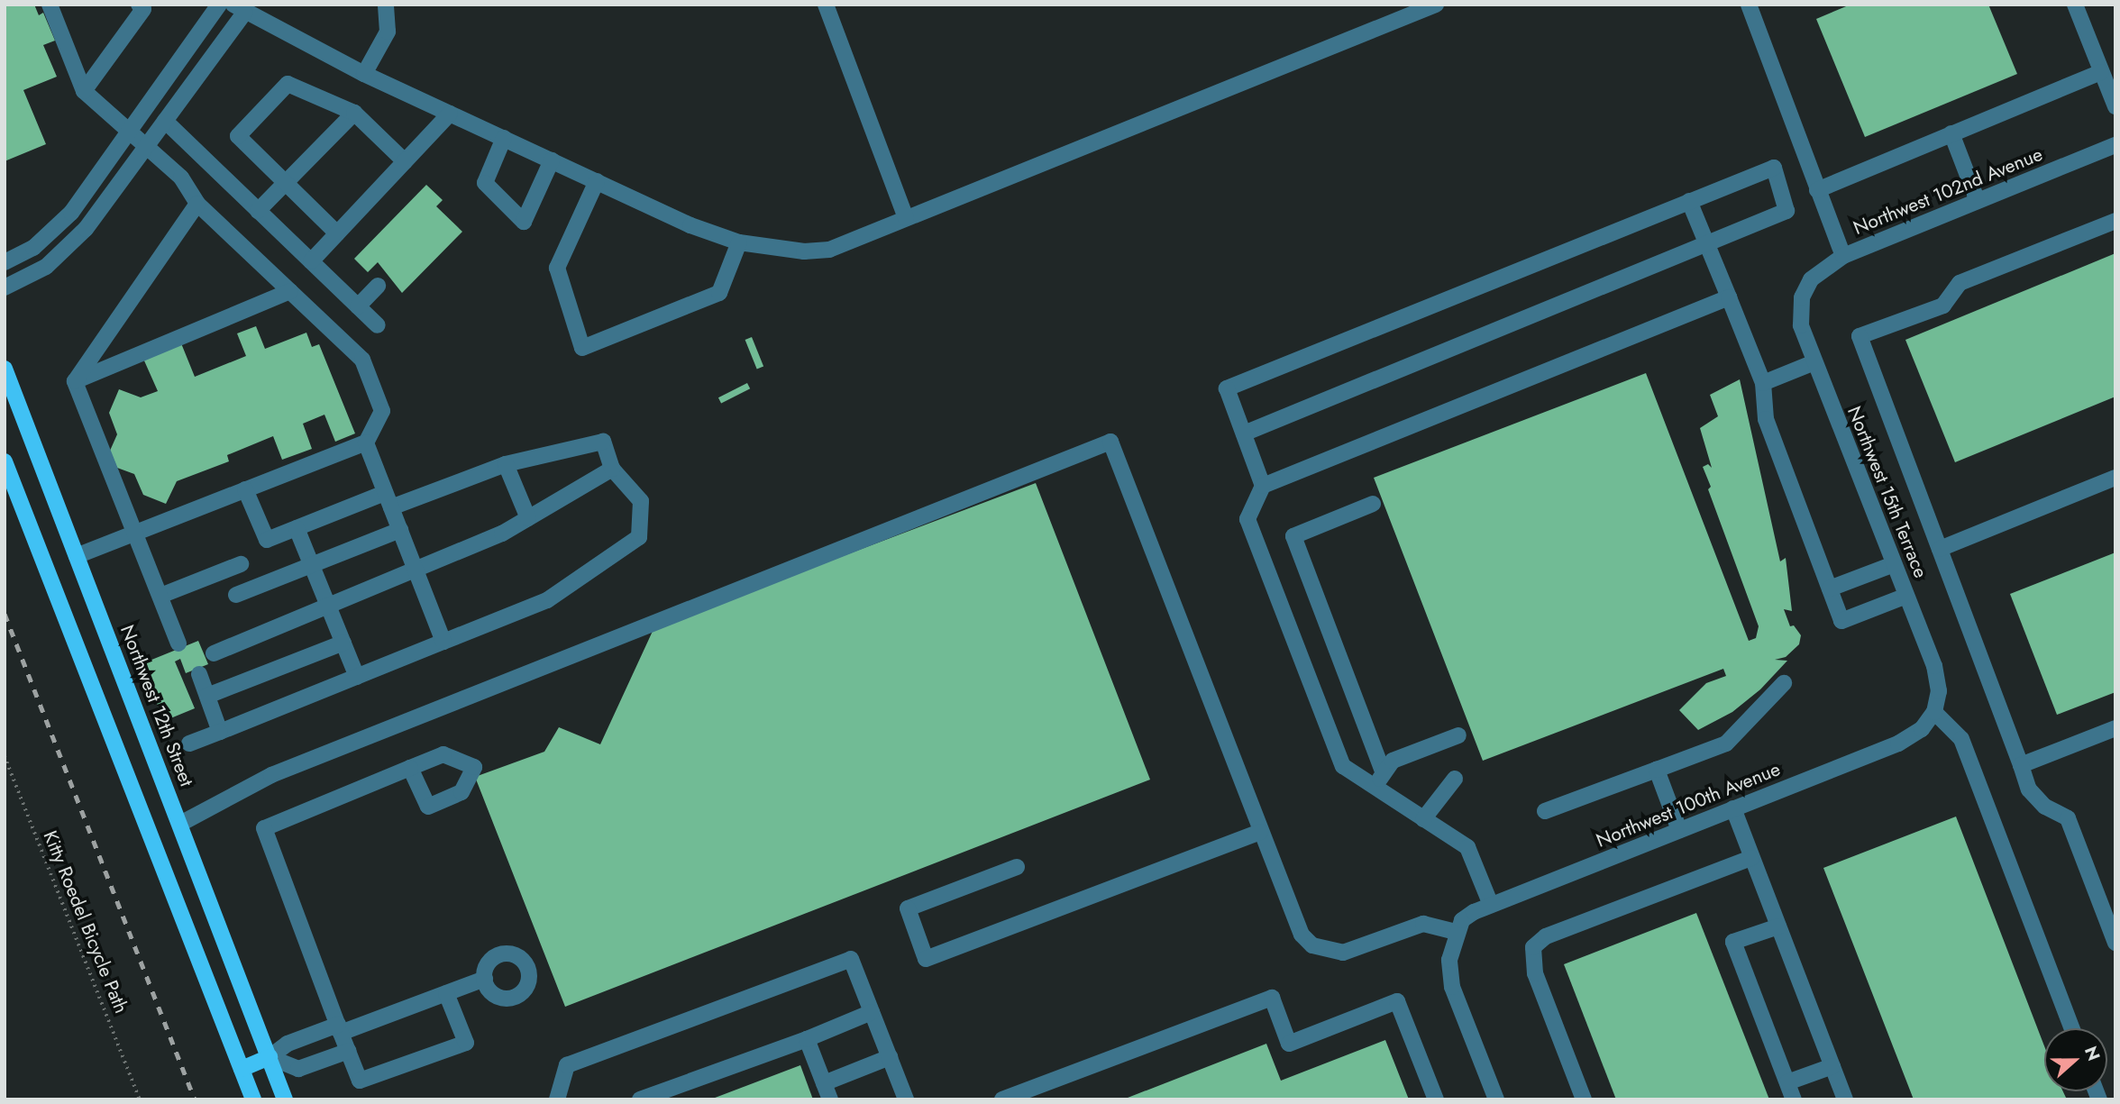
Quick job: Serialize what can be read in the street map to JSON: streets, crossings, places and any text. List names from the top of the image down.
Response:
{
  "streets": {
    "main road": ["Northwest 12th Street"],
    "street": ["Northwest 102nd Avenue", "Northwest 15th Terrace", "Northwest 100th Avenue"],
    "path": ["Kitty Roedel Bicycle Path"]
  },
  "crossings": [
    ["Northwest 102nd Avenue", "Northwest 15th Terrace"],
    ["Northwest 15th Terrace", "Northwest 100th Avenue"]
  ],
  "north": "right"
}
